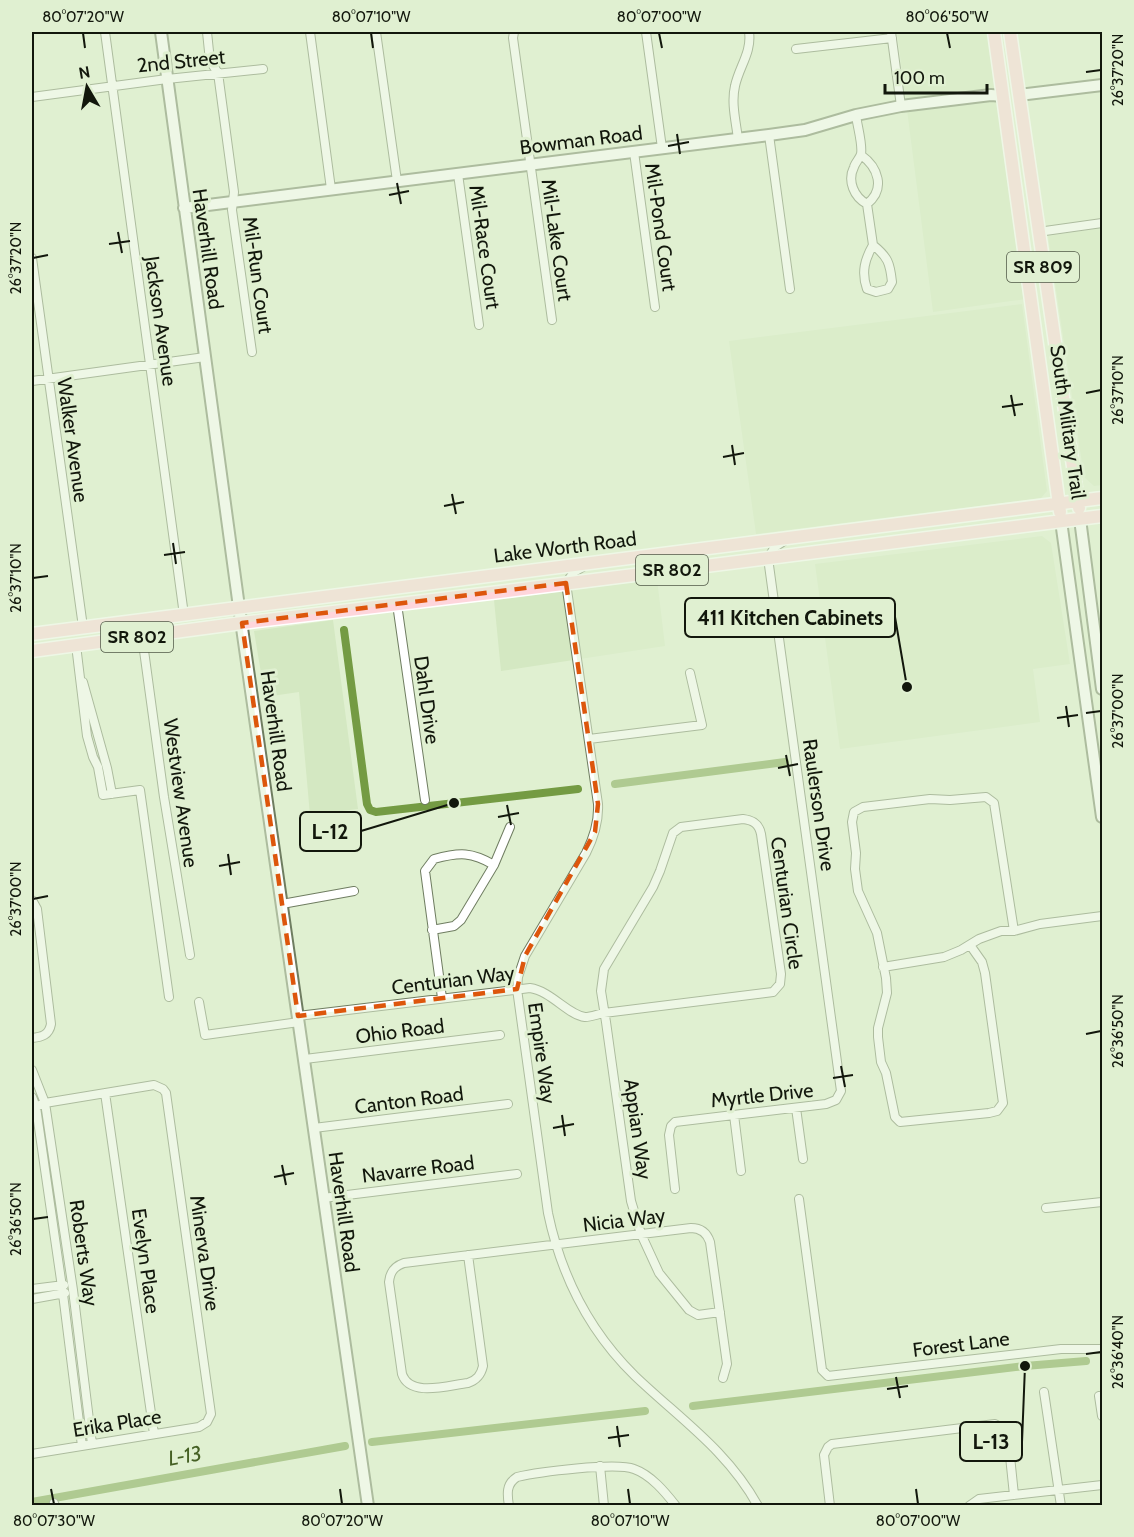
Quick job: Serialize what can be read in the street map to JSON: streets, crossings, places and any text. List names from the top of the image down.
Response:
{
  "streets": {
    "main road": [
      "SR 809",
      "South Military Trail",
      "Lake Worth Road",
      "SR 802"
    ],
    "street": [
      "2nd Street",
      "Bowman Road",
      "Mil-Pond Court",
      "Mil-Lake Court",
      "Mil-Race Court",
      "Haverhill Road",
      "Mil-Run Court",
      "Jackson Avenue",
      "Walker Avenue",
      "Dahl Drive",
      "Westview Avenue",
      "Raulerson Drive",
      "Centurian Circle",
      "Centurian Way",
      "Ohio Road",
      "Empire Way",
      "Myrtle Drive",
      "Canton Road",
      "Appian Way",
      "Navarre Road",
      "Nicia Way",
      "Roberts Way",
      "Minerva Drive",
      "Evelyn Place",
      "Forest Lane",
      "Erika Place"
    ]
  },
  "crossings": [
    ["2nd Street", "Haverhill Road"],
    ["2nd Street", "Mil-Run Court"],
    ["2nd Street", "Jackson Avenue"],
    ["Bowman Road", "Mil-Pond Court"],
    ["Bowman Road", "Mil-Lake Court"],
    ["Bowman Road", "Mil-Race Court"],
    ["Bowman Road", "Haverhill Road"],
    ["Bowman Road", "Mil-Run Court"],
    ["Bowman Road", "South Military Trail"],
    ["Haverhill Road", "Lake Worth Road"],
    ["Haverhill Road", "Centurian Way"],
    ["Haverhill Road", "Ohio Road"],
    ["Haverhill Road", "Canton Road"],
    ["Haverhill Road", "Navarre Road"],
    ["Jackson Avenue", "Lake Worth Road"],
    ["South Military Trail", "Lake Worth Road"],
    ["Walker Avenue", "Lake Worth Road"],
    ["Lake Worth Road", "Dahl Drive"],
    ["Lake Worth Road", "Westview Avenue"],
    ["Lake Worth Road", "Raulerson Drive"],
    ["Lake Worth Road", "Empire Way"],
    ["Raulerson Drive", "Myrtle Drive"],
    ["Centurian Circle", "Centurian Way"],
    ["Centurian Circle", "Appian Way"],
    ["Centurian Way", "Empire Way"],
    ["Centurian Way", "Appian Way"],
    ["Empire Way", "Nicia Way"],
    ["Appian Way", "Nicia Way"],
    ["Roberts Way", "Erika Place"],
    ["Minerva Drive", "Evelyn Place"],
    ["Minerva Drive", "Erika Place"],
    ["Evelyn Place", "Erika Place"]
  ],
  "water": ["L-13"],
  "places": ["411 Kitchen Cabinets", "L-12", "L-13"],
  "scale_bar": "100 m",
  "north": "top",
  "coordinates": [
    "80°07'20\"W",
    "80°07'10\"W",
    "80°07'00\"W",
    "80°06'50\"W",
    "26°37'20\"N",
    "26°37'10\"N",
    "26°37'00\"N",
    "26°36'50\"N",
    "26°36'40\"N",
    "80°07'30\"W"
  ]
}
